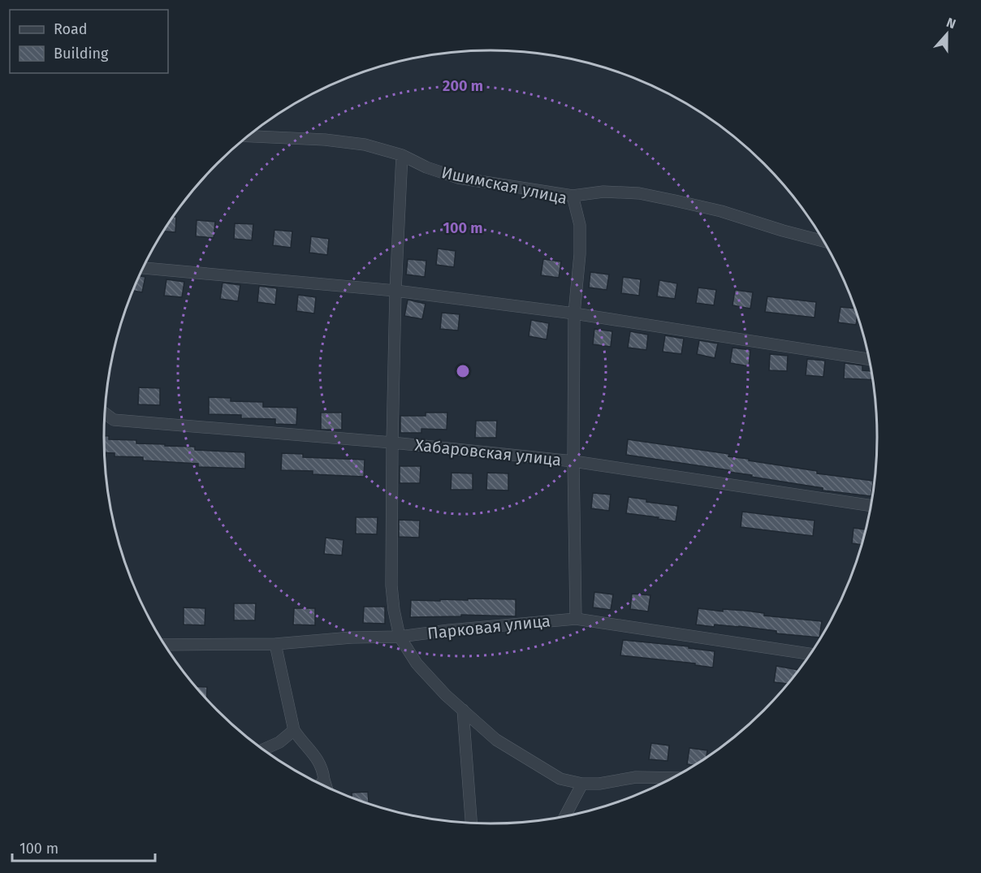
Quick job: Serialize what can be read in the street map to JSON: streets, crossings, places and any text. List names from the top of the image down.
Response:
{
  "streets": {
    "street": ["Ишимская улица", "Хабаровская улица", "Парковая улица"]
  },
  "crossings": [
    ["Ишимская улица", "Хабаровская улица"],
    ["Ишимская улица", "Парковая улица"]
  ],
  "legend": ["Road", "Building"],
  "scale_bar": "100 m",
  "north": "top",
  "rings": ["200 m", "100 m"]
}
